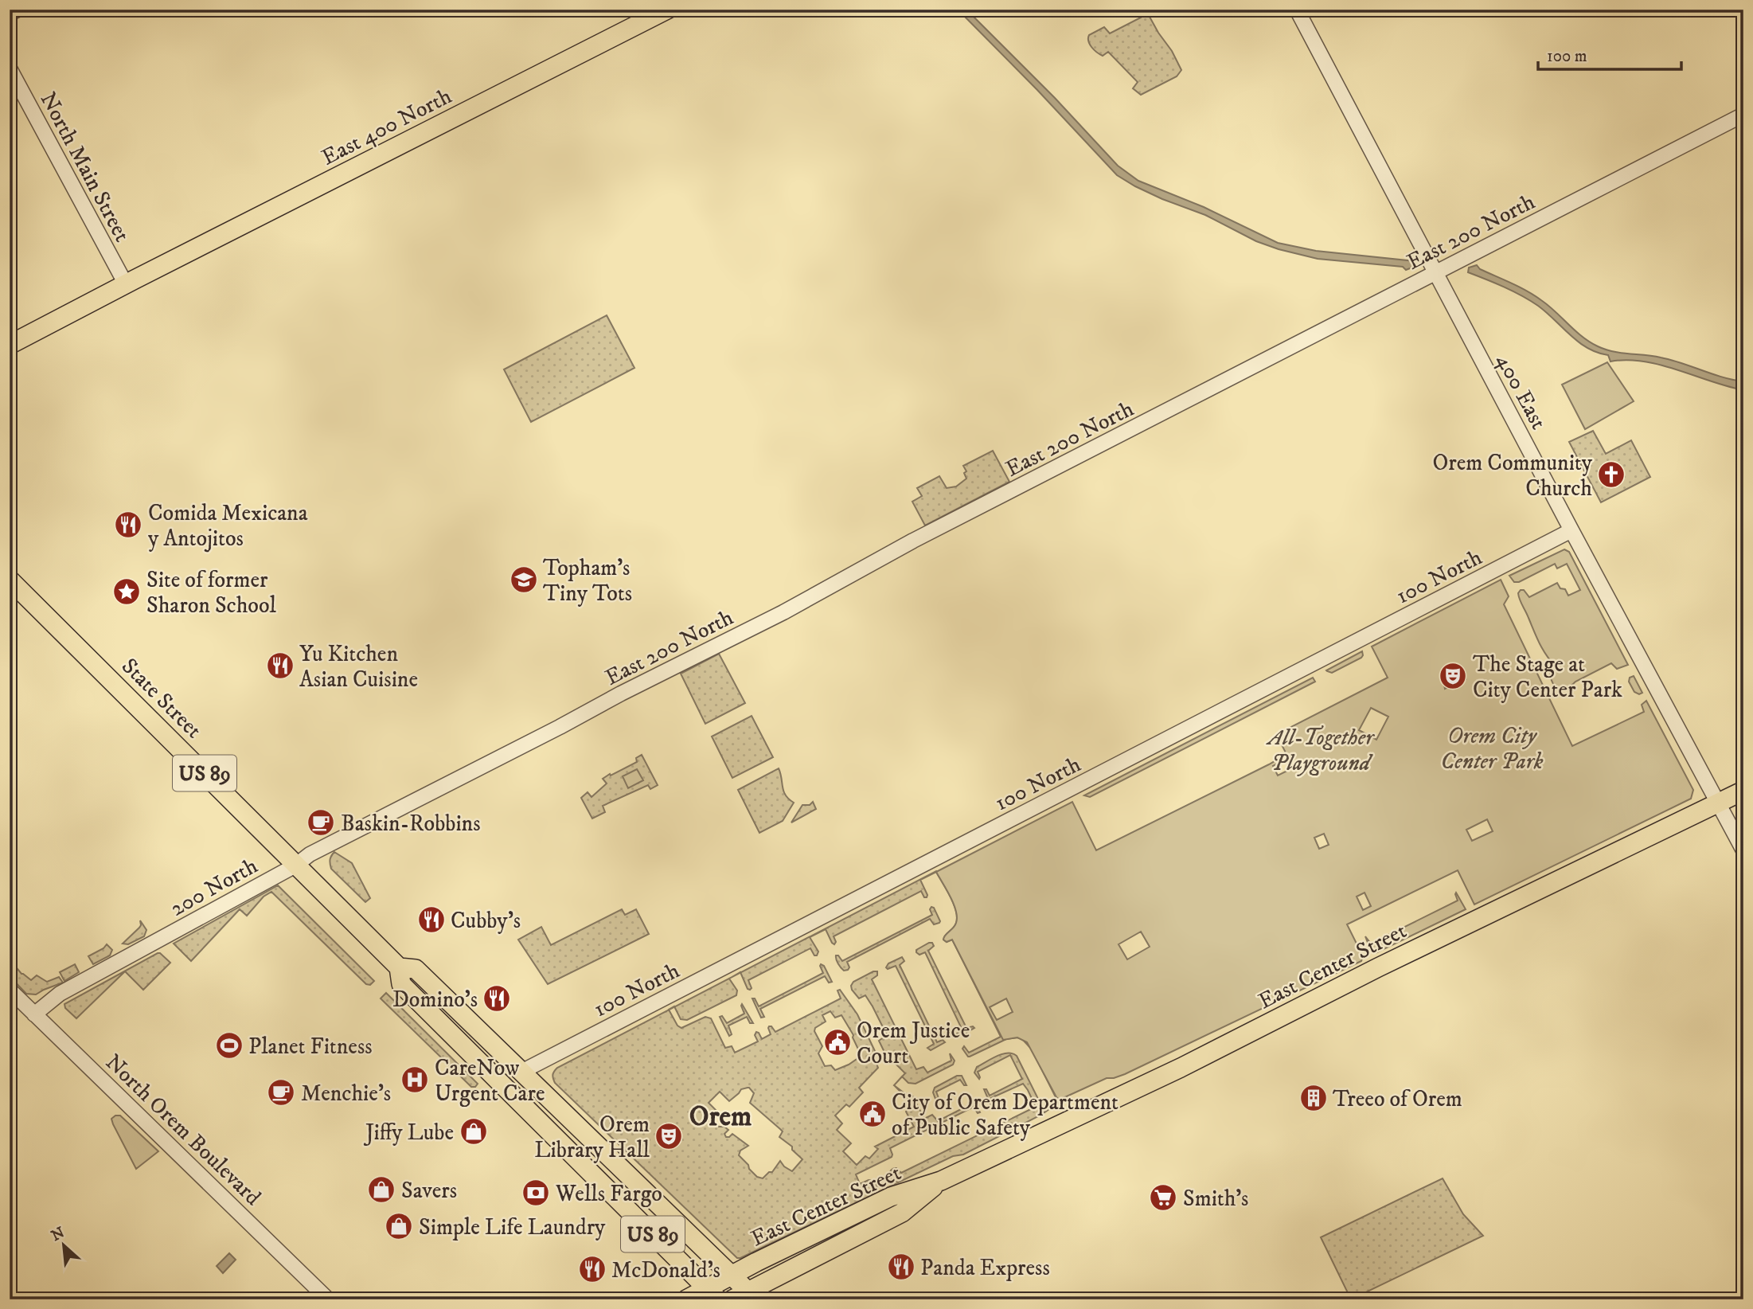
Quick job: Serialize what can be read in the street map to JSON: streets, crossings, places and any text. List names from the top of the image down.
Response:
{
  "streets": {
    "main road": [
      "East 400 North",
      "State Street",
      "US 89",
      "East Center Street"
    ],
    "street": [
      "North Main Street",
      "East 200 North",
      "400 East",
      "100 North",
      "200 North",
      "North Orem Boulevard"
    ]
  },
  "crossings": [
    ["East 400 North", "North Main Street"],
    ["East 200 North", "400 East"],
    ["East 200 North", "200 North"],
    ["400 East", "100 North"],
    ["400 East", "East Center Street"],
    ["100 North", "State Street"],
    ["State Street", "200 North"],
    ["State Street", "East Center Street"],
    ["200 North", "North Orem Boulevard"]
  ],
  "districts": ["Orem"],
  "parks": ["Orem City Center Park", "All-Together Playground"],
  "places": {
    "church": ["Orem Community Church"],
    "restaurant": [
      "Comida Mexicana y Antojitos",
      "Yu Kitchen Asian Cuisine",
      "Cubby's",
      "Domino's",
      "Panda Express",
      "McDonald's"
    ],
    "school or university": ["Topham's Tiny Tots"],
    "place": ["Site of former Sharon School"],
    "theatre": ["The Stage at City Center Park", "Orem Library Hall"],
    "cafe": ["Baskin-Robbins", "Menchie's"],
    "public building": ["Orem Justice Court", "City of Orem Department of Public Safety"],
    "sports": ["Planet Fitness"],
    "hospital": ["CareNow Urgent Care"],
    "building": ["Treeo of Orem"],
    "shop": ["Jiffy Lube", "Savers", "Simple Life Laundry"],
    "bank": ["Wells Fargo"],
    "supermarket": ["Smith's"]
  },
  "scale_bar": "100 m",
  "north": "top left"
}
